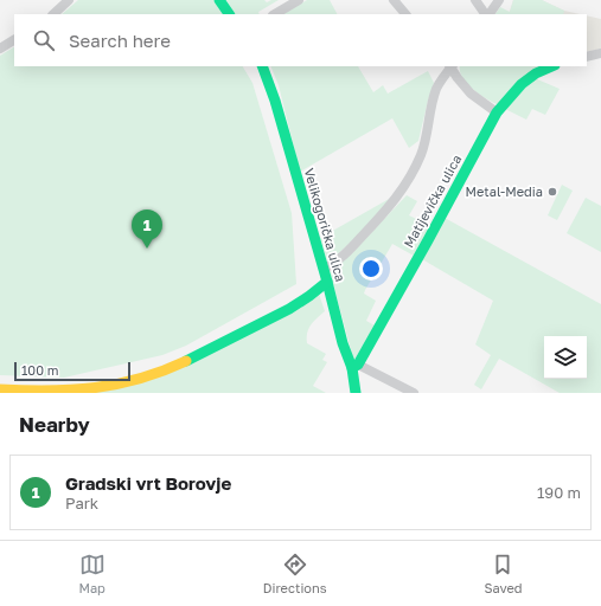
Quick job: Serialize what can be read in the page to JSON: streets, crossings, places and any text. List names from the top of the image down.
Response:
{
  "streets": {
    "street": ["Matijevička ulica", "Velikogorička ulica"]
  },
  "crossings": [
    ["Matijevička ulica", "Velikogorička ulica"]
  ],
  "places": ["Metal-Media"],
  "scale_bar": "100 m",
  "page": {
    "search": "Search here",
    "pins": "1",
    "scale": "100 m",
    "heading": "Nearby",
    "list": [
      {
        "mark": "1",
        "name": "Gradski vrt Borovje",
        "note": "Park",
        "value": "190 m"
      }
    ],
    "nav": ["Map", "Directions", "Saved"]
  }
}
